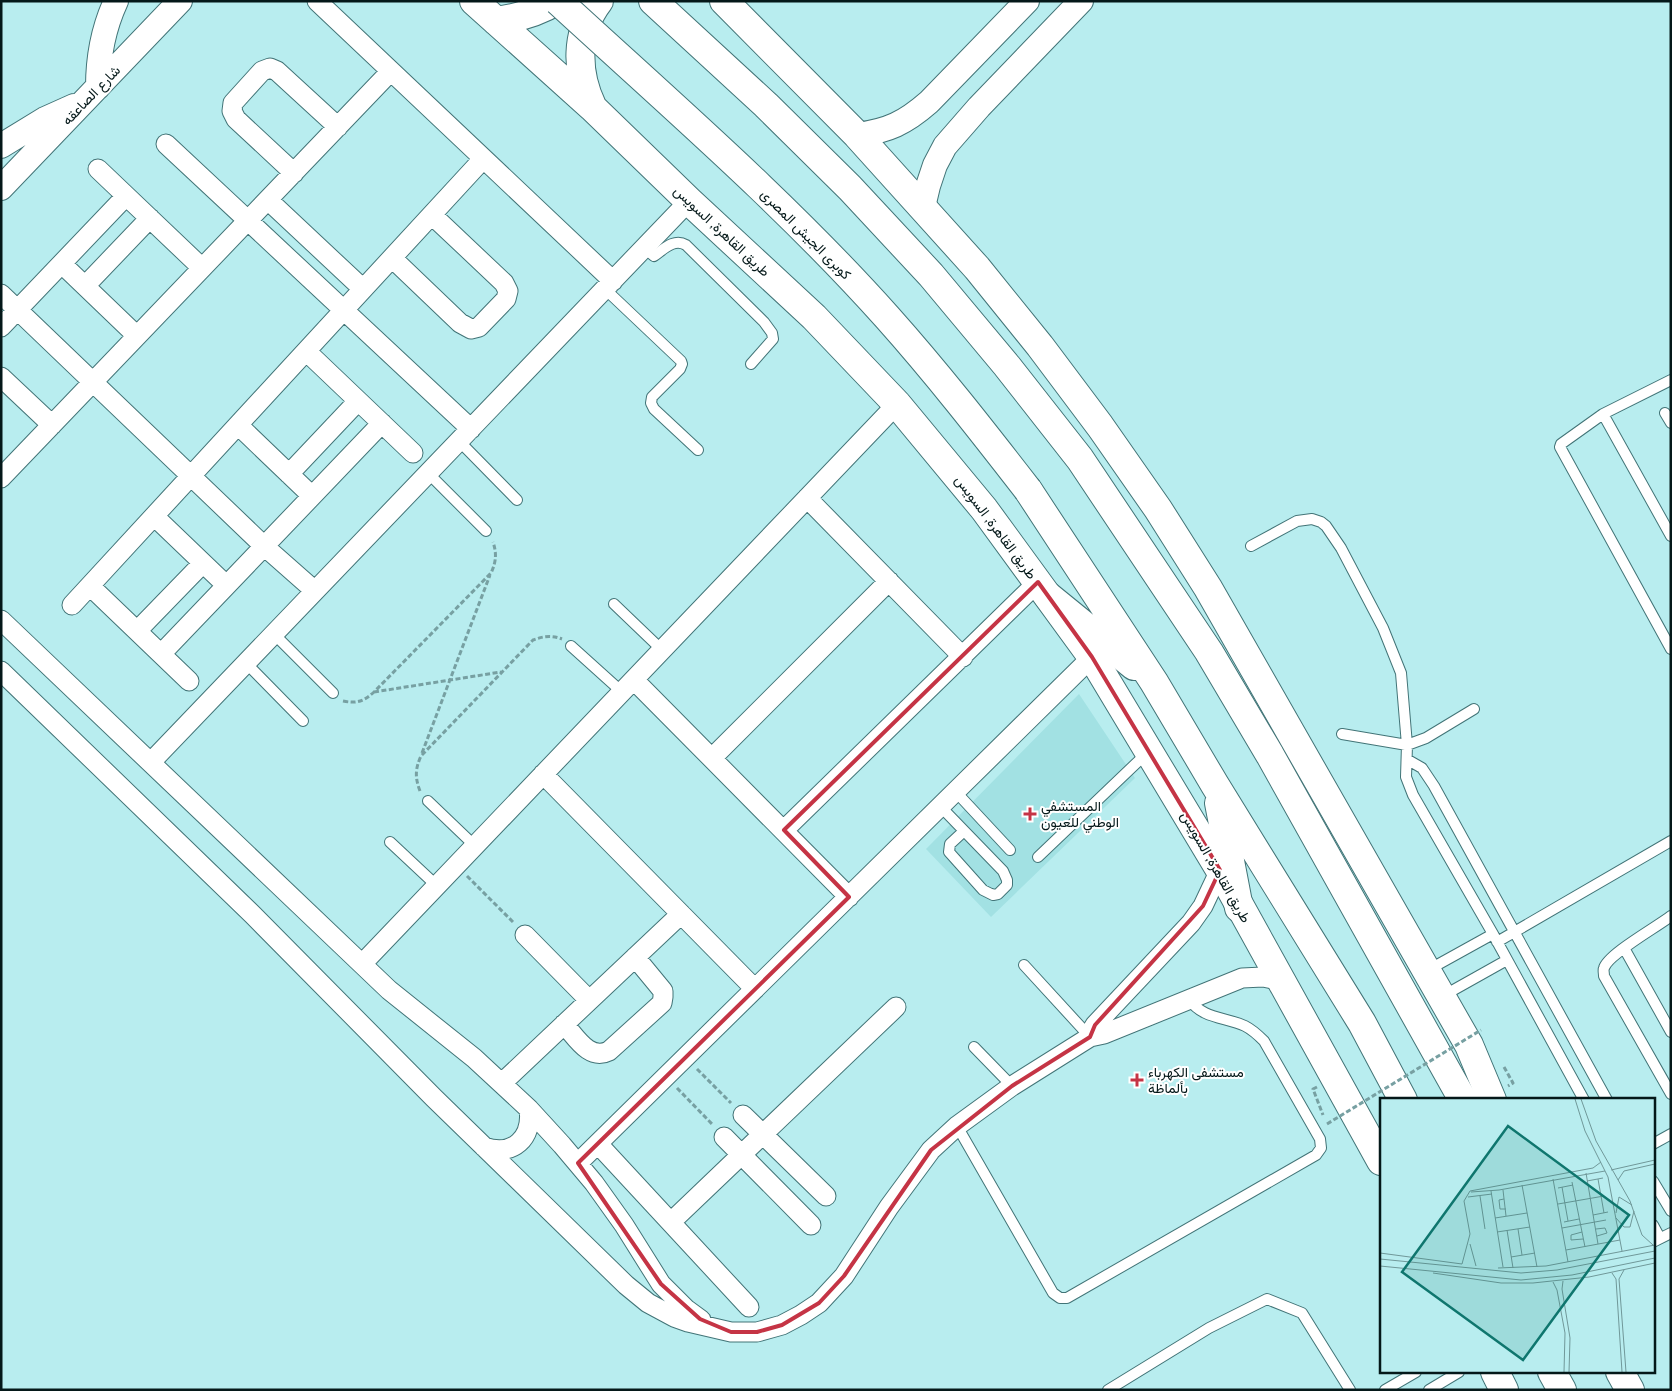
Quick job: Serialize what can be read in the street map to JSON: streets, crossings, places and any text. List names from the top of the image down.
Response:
{
  "streets": {
    "main road": ["طريق القاهرة, السويس", "كوبرى الجيش المصرى"],
    "street": ["شارع الصاعقه"]
  },
  "places": {
    "health": ["المستشفي الوطني للعيون", "مستشفى الكهرباء بألماظة"]
  }
}
